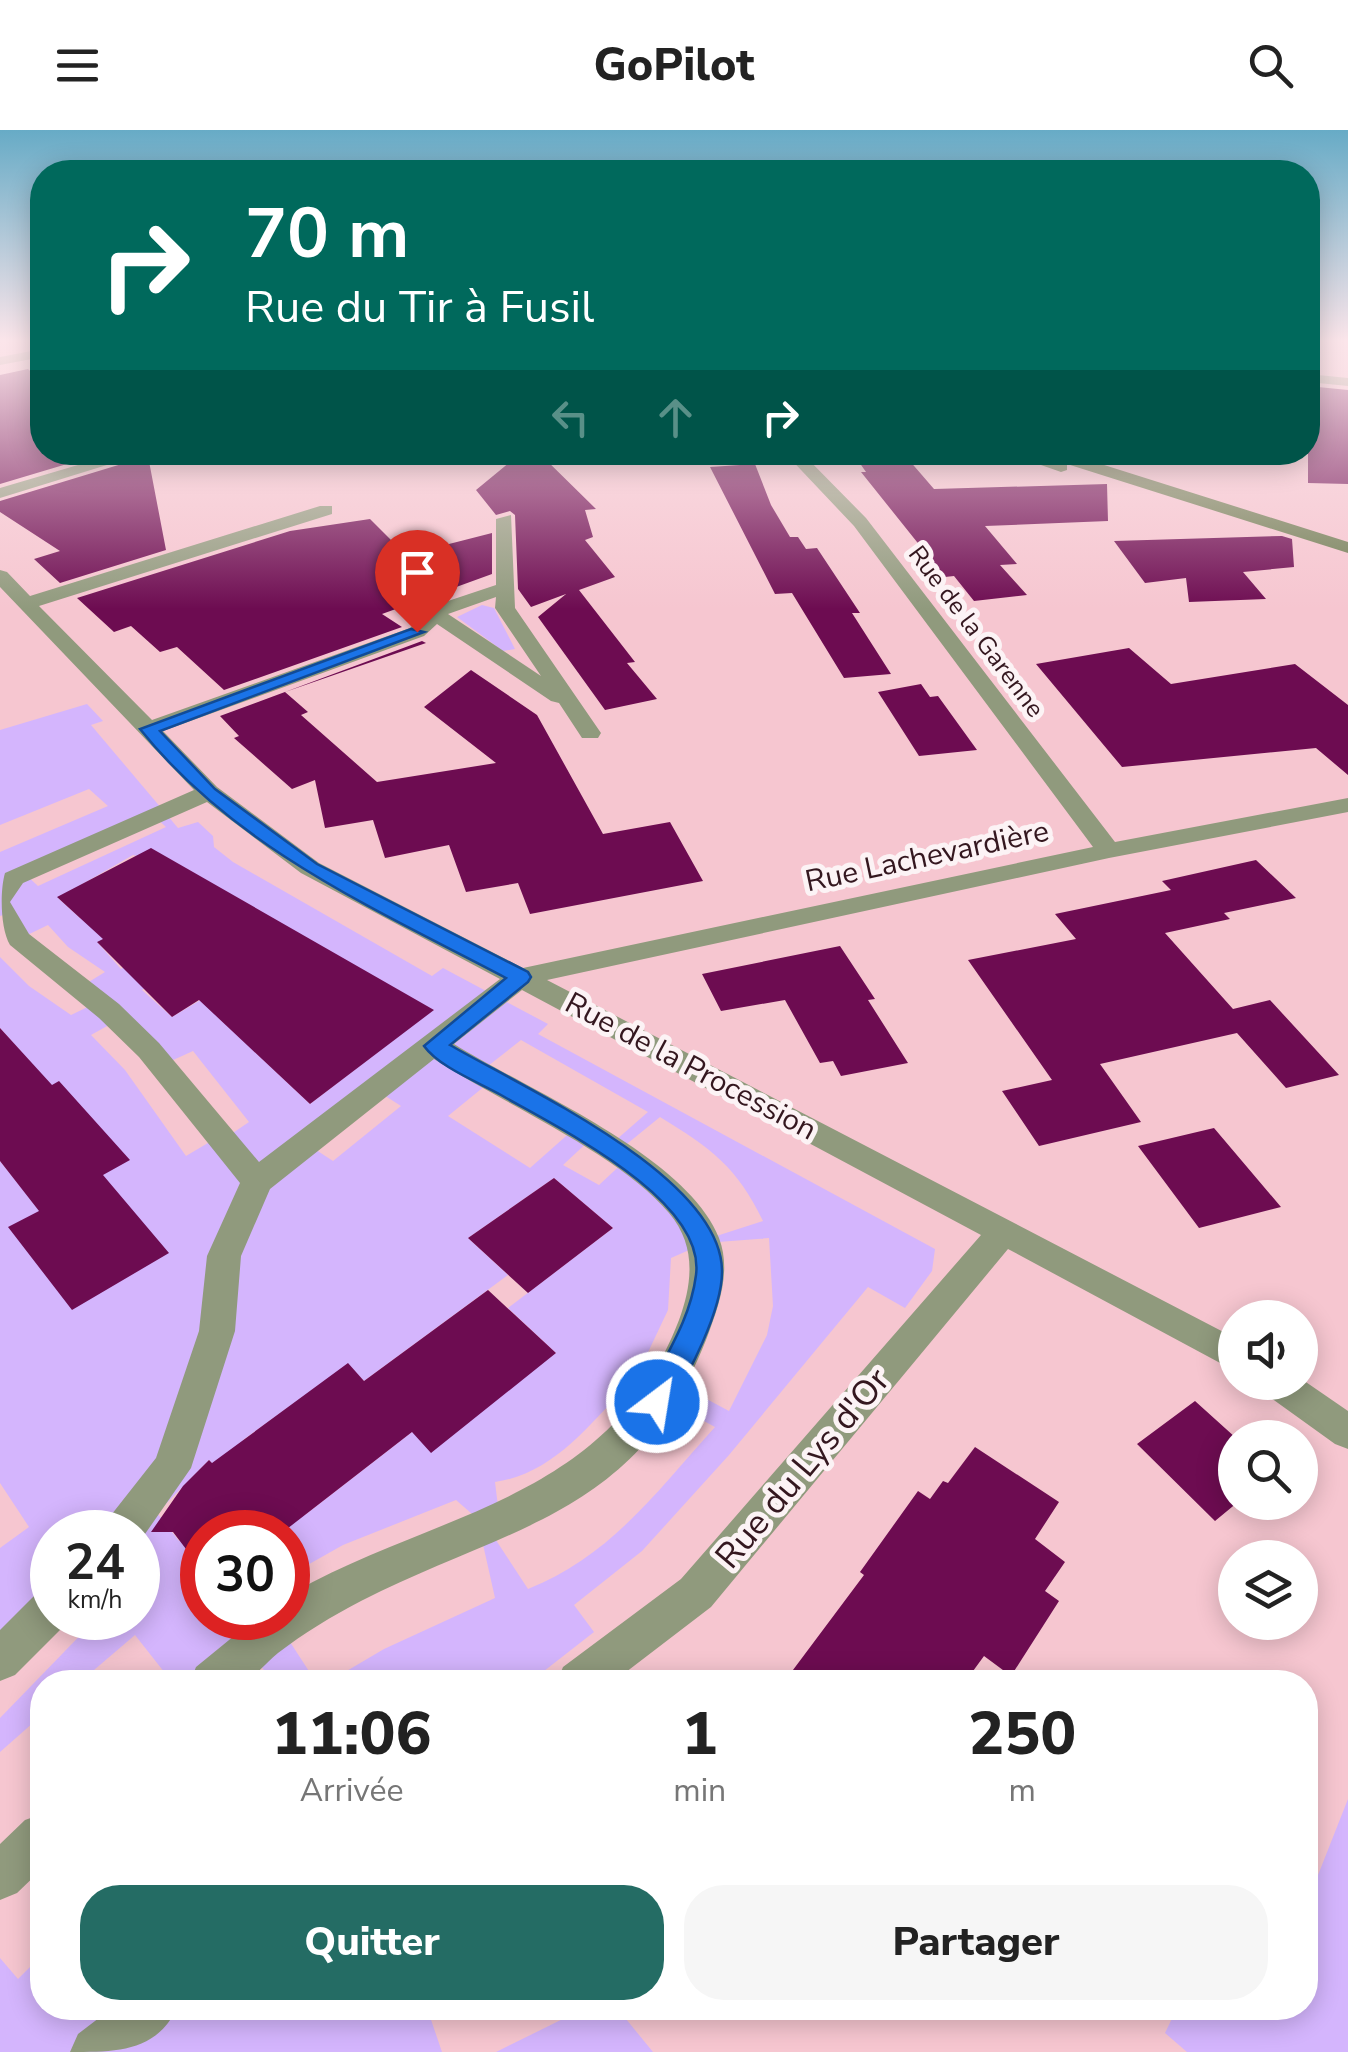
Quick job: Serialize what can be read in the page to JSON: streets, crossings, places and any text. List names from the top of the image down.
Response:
{
  "streets": {
    "street": [
      "Rue de la Garenne",
      "Rue Lachevardière",
      "Rue de la Procession",
      "Rue du Lys d'Or"
    ]
  },
  "crossings": [
    ["Rue de la Garenne", "Rue Lachevardière"],
    ["Rue Lachevardière", "Rue de la Procession"],
    ["Rue de la Procession", "Rue du Lys d'Or"]
  ],
  "page": {
    "header": "GoPilot",
    "turn": ["70 m", "Rue du Tir à Fusil"],
    "speed": "24 km/h",
    "limit": "30",
    "eta": [
      "11:06",
      "Arrivée",
      "1",
      "min",
      "250",
      "m"
    ],
    "buttons": ["Quitter", "Partager"]
  }
}
